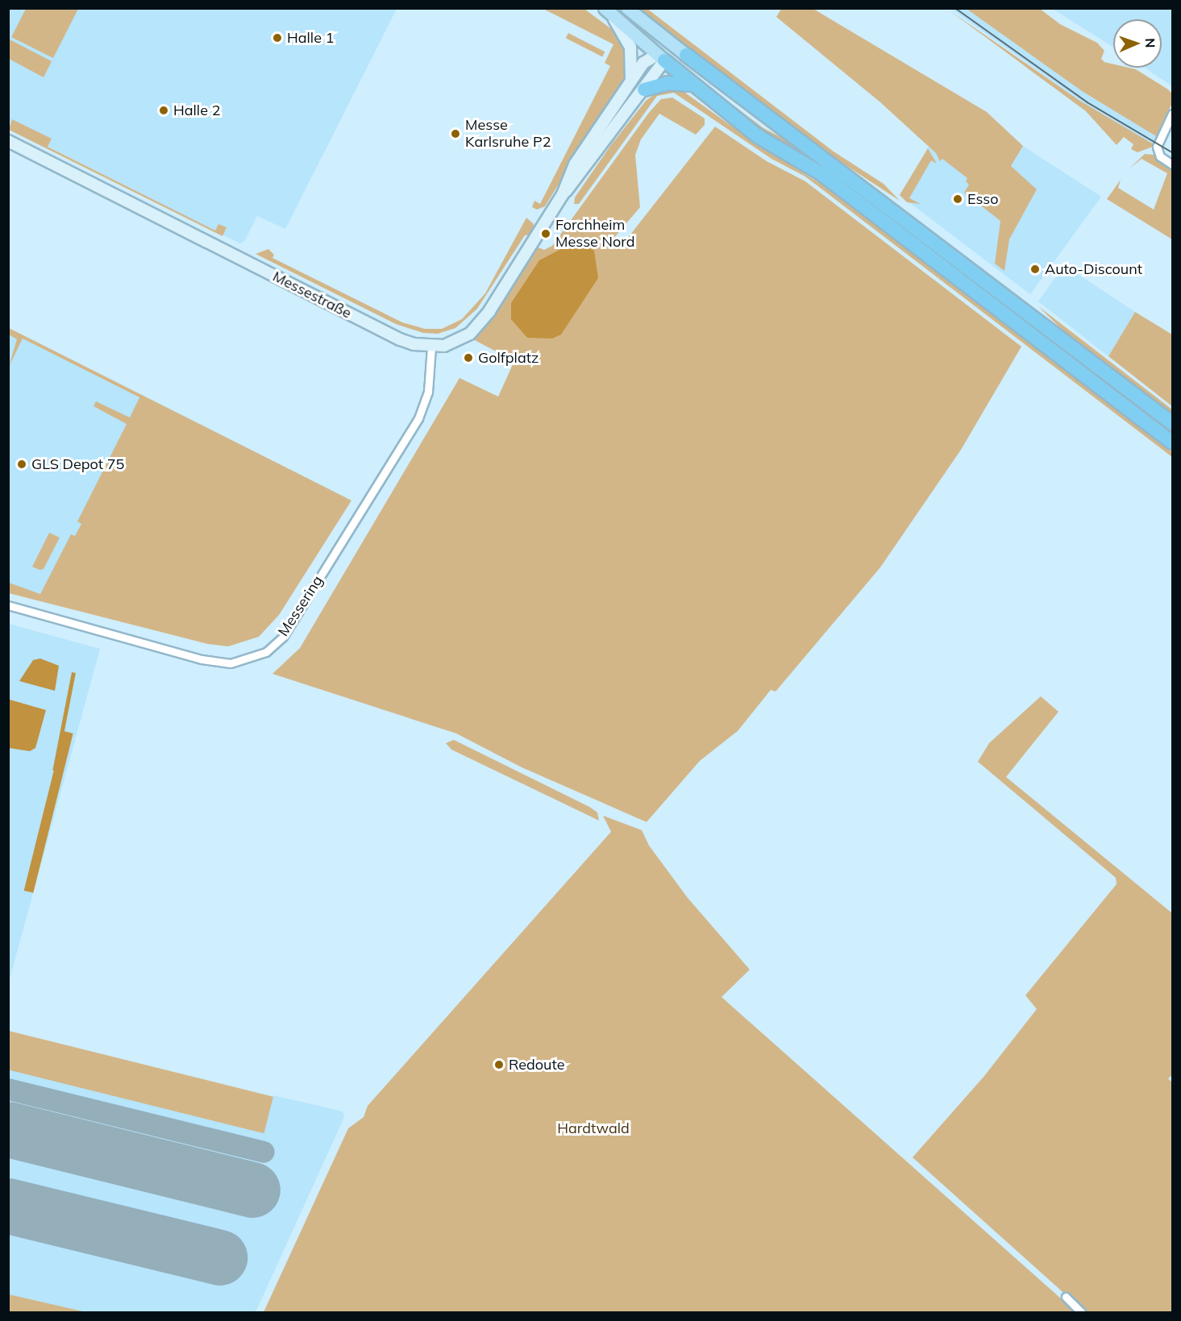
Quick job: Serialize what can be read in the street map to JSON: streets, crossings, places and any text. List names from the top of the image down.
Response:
{
  "streets": {
    "street": ["Messestraße", "Messering"]
  },
  "crossings": [
    ["Messestraße", "Messering"]
  ],
  "parks": ["Hardtwald"],
  "places": [
    "Halle 1",
    "Halle 2",
    "Messe Karlsruhe P2",
    "Esso",
    "Forchheim Messe Nord",
    "Auto-Discount",
    "Golfplatz",
    "GLS Depot 75",
    "Redoute"
  ],
  "north": "right"
}
